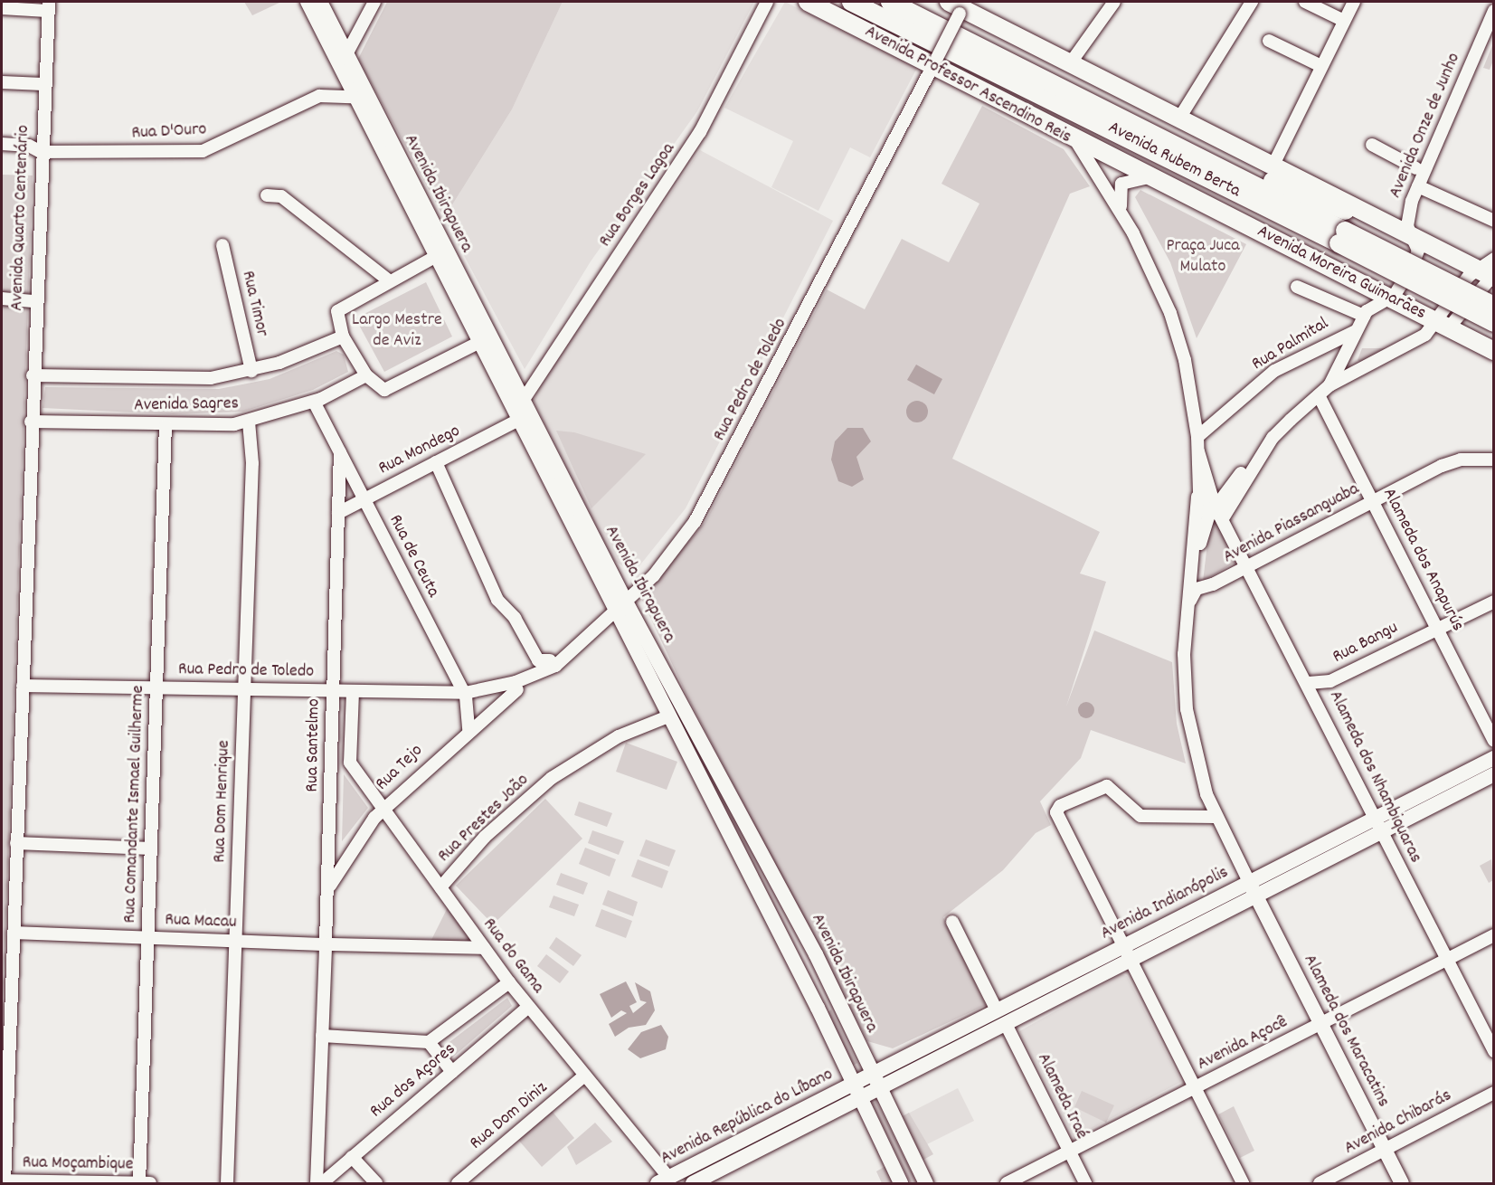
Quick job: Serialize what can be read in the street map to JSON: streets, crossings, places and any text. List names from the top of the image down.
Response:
{
  "streets": {
    "highway": ["Avenida Professor Ascendino Reis", "Avenida Rubem Berta", "Avenida Moreira Guimarães"],
    "main road": [
      "Avenida Ibirapuera",
      "Avenida Indianópolis",
      "Alameda dos Maracatins",
      "Avenida República do Líbano"
    ],
    "street": [
      "Avenida Onze de Junho",
      "Rua D'Ouro",
      "Rua Borges Lagoa",
      "Avenida Quarto Centenário",
      "Rua Timor",
      "Rua Palmital",
      "Rua Pedro de Toledo",
      "Avenida Sagres",
      "Rua Mondego",
      "Avenida Piassanguaba",
      "Rua de Ceuta",
      "Alameda dos Anapurús",
      "Rua Bangu",
      "Rua Santelmo",
      "Rua Tejo",
      "Alameda dos Nhambiquaras",
      "Rua Dom Henrique",
      "Rua Comandante Ismael Guilherme",
      "Rua Prestes João",
      "Rua Macau",
      "Rua do Gama",
      "Avenida Açocê",
      "Rua dos Açores",
      "Alameda Iraé",
      "Rua Dom Diniz",
      "Avenida Chibarás",
      "Rua Moçambique"
    ]
  },
  "crossings": [
    ["Avenida Professor Ascendino Reis", "Avenida Moreira Guimarães"],
    ["Avenida Professor Ascendino Reis", "Rua Palmital"],
    ["Avenida Professor Ascendino Reis", "Rua Pedro de Toledo"],
    ["Avenida Professor Ascendino Reis", "Alameda dos Nhambiquaras"],
    ["Avenida Onze de Junho", "Avenida Moreira Guimarães"],
    ["Avenida Onze de Junho", "Rua Palmital"],
    ["Rua D'Ouro", "Avenida Ibirapuera"],
    ["Rua D'Ouro", "Avenida Quarto Centenário"],
    ["Avenida Ibirapuera", "Rua Borges Lagoa"],
    ["Avenida Ibirapuera", "Rua Pedro de Toledo"],
    ["Avenida Ibirapuera", "Rua Mondego"],
    ["Avenida Ibirapuera", "Rua Prestes João"],
    ["Avenida Ibirapuera", "Avenida Indianópolis"],
    ["Avenida Ibirapuera", "Avenida República do Líbano"],
    ["Avenida Quarto Centenário", "Rua Pedro de Toledo"],
    ["Avenida Quarto Centenário", "Avenida Sagres"],
    ["Avenida Quarto Centenário", "Rua Macau"],
    ["Avenida Quarto Centenário", "Rua Moçambique"],
    ["Rua Timor", "Avenida Sagres"],
    ["Rua Pedro de Toledo", "Rua de Ceuta"],
    ["Rua Pedro de Toledo", "Rua Santelmo"],
    ["Rua Pedro de Toledo", "Rua Tejo"],
    ["Rua Pedro de Toledo", "Rua Dom Henrique"],
    ["Rua Pedro de Toledo", "Rua Comandante Ismael Guilherme"],
    ["Avenida Sagres", "Rua de Ceuta"],
    ["Avenida Sagres", "Rua Dom Henrique"],
    ["Avenida Sagres", "Rua Comandante Ismael Guilherme"],
    ["Rua Mondego", "Rua de Ceuta"],
    ["Rua Mondego", "Rua Santelmo"],
    ["Avenida Piassanguaba", "Alameda dos Anapurús"],
    ["Avenida Piassanguaba", "Alameda dos Nhambiquaras"],
    ["Rua de Ceuta", "Rua Santelmo"],
    ["Rua de Ceuta", "Rua Tejo"],
    ["Alameda dos Anapurús", "Rua Bangu"],
    ["Rua Bangu", "Alameda dos Nhambiquaras"],
    ["Rua Santelmo", "Rua Tejo"],
    ["Rua Santelmo", "Rua Macau"],
    ["Rua Tejo", "Rua do Gama"],
    ["Alameda dos Nhambiquaras", "Avenida Indianópolis"],
    ["Alameda dos Nhambiquaras", "Avenida Açocê"],
    ["Rua Dom Henrique", "Rua Macau"],
    ["Rua Comandante Ismael Guilherme", "Rua Macau"],
    ["Rua Comandante Ismael Guilherme", "Rua Moçambique"],
    ["Rua Prestes João", "Rua do Gama"],
    ["Avenida Indianópolis", "Alameda dos Maracatins"],
    ["Avenida Indianópolis", "Alameda Iraé"],
    ["Avenida Indianópolis", "Avenida República do Líbano"],
    ["Rua Macau", "Rua do Gama"],
    ["Rua do Gama", "Rua dos Açores"],
    ["Rua do Gama", "Rua Dom Diniz"],
    ["Rua do Gama", "Avenida República do Líbano"],
    ["Alameda dos Maracatins", "Avenida Açocê"],
    ["Alameda dos Maracatins", "Avenida Chibarás"],
    ["Avenida Açocê", "Alameda Iraé"]
  ],
  "parks": ["Praça Juca Mulato", "Largo Mestre de Aviz"]
}
